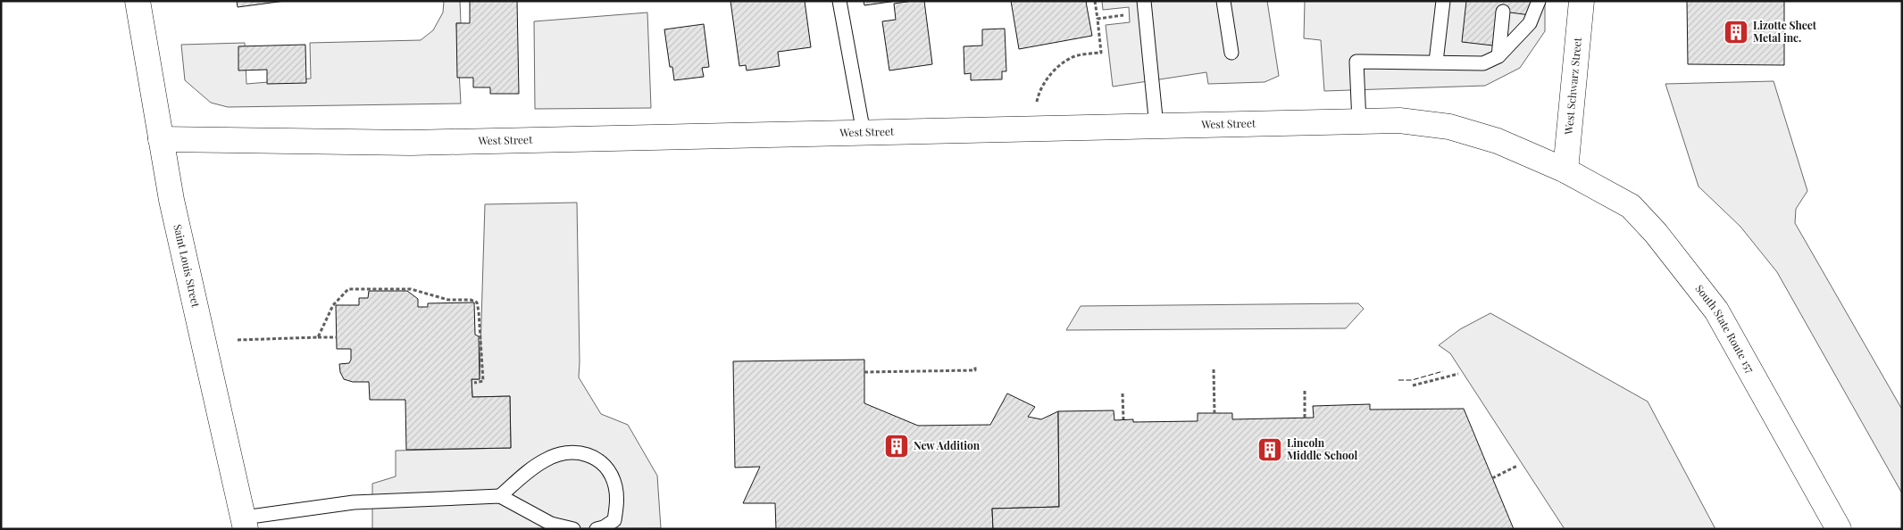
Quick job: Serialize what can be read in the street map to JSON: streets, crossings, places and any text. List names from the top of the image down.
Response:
{
  "streets": {
    "main road": [
      "West Schwarz Street",
      "West Street",
      "Saint Louis Street",
      "South State Route 157"
    ]
  },
  "crossings": [
    ["West Schwarz Street", "West Street"],
    ["West Schwarz Street", "South State Route 157"],
    ["West Street", "Saint Louis Street"],
    ["West Street", "South State Route 157"]
  ],
  "places": {
    "building": ["Lizotte Sheet Metal inc.", "New Addition", "Lincoln Middle School"]
  }
}
